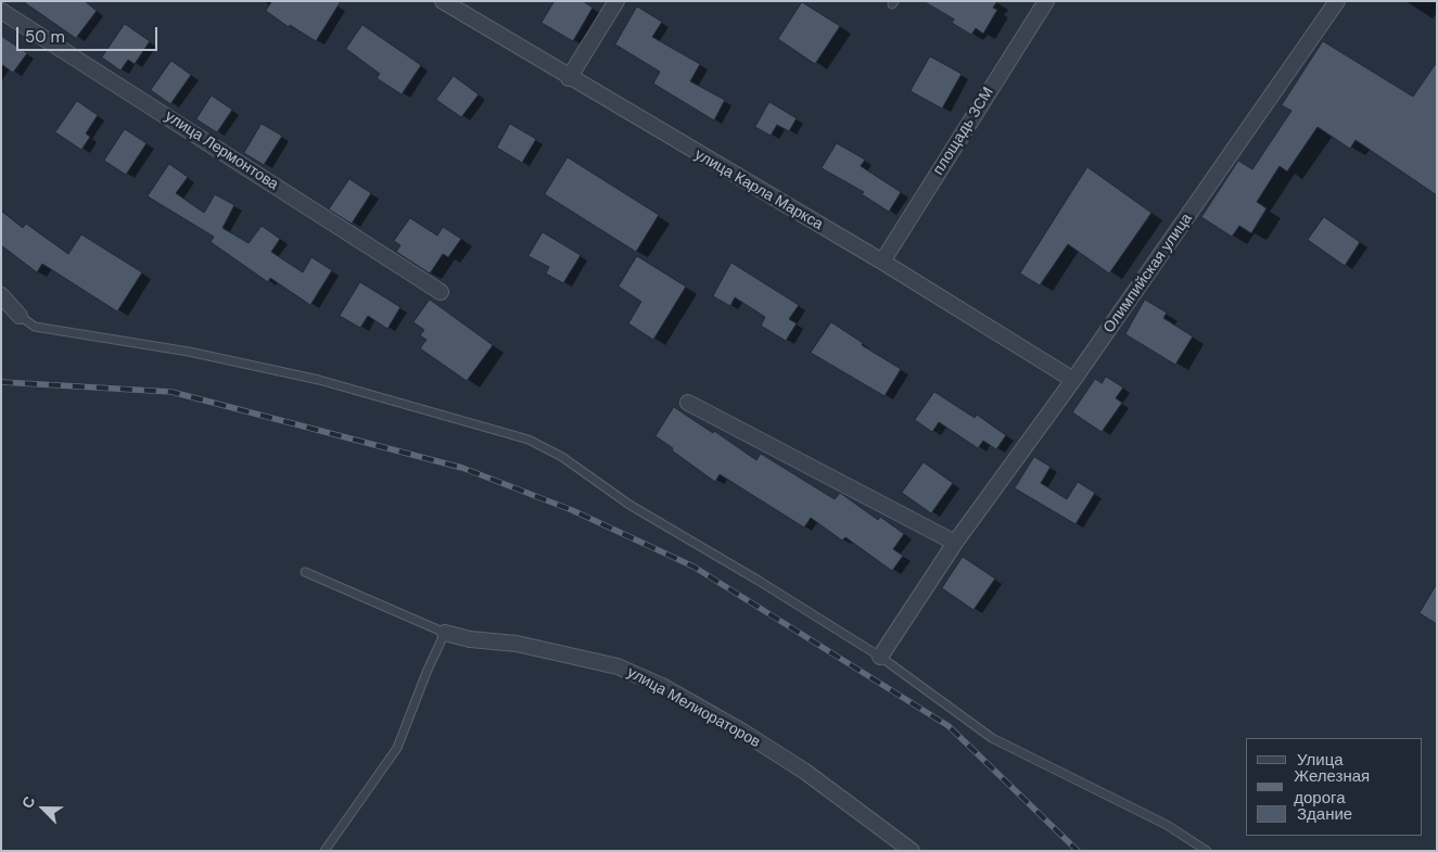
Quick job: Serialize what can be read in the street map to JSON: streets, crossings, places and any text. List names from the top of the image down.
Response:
{
  "streets": {
    "street": [
      "площадь ЗСМ",
      "улица Лермонтова",
      "улица Карла Маркса",
      "Олимпийская улица",
      "улица Мелиораторов"
    ]
  },
  "crossings": [
    ["площадь ЗСМ", "улица Карла Маркса"],
    ["улица Карла Маркса", "Олимпийская улица"]
  ],
  "legend": ["Улица", "Железная дорога", "Здание"],
  "scale_bar": "50 m",
  "north": "top left"
}
